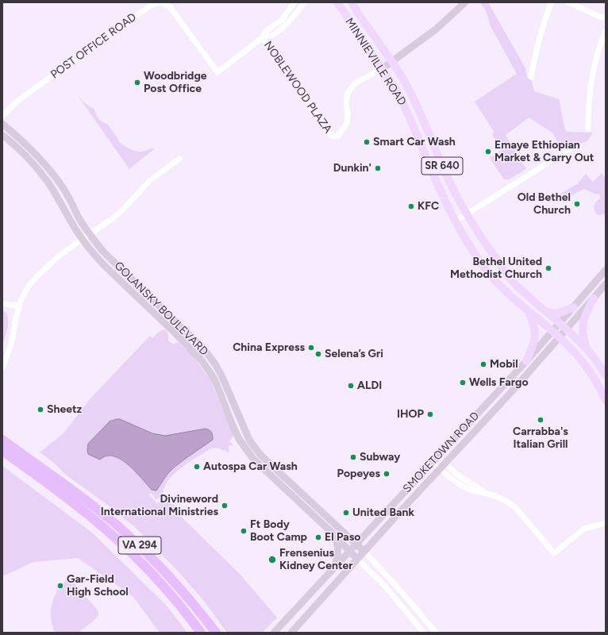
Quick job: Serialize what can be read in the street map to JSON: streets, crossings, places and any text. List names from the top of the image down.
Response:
{
  "streets": {
    "highway": ["VA 294"],
    "main road": ["MINNIEVILLE ROAD", "SR 640"],
    "street": [
      "POST OFFICE ROAD",
      "NOBLEWOOD PLAZA",
      "GOLANSKY BOULEVARD",
      "SMOKETOWN ROAD"
    ]
  },
  "crossings": [
    ["POST OFFICE ROAD", "NOBLEWOOD PLAZA"],
    ["MINNIEVILLE ROAD", "NOBLEWOOD PLAZA"],
    ["MINNIEVILLE ROAD", "SMOKETOWN ROAD"],
    ["GOLANSKY BOULEVARD", "SMOKETOWN ROAD"]
  ],
  "places": [
    "Woodbridge Post Office",
    "Smart Car Wash",
    "Emaye Ethiopian Market & Carry Out",
    "Dunkin'",
    "Old Bethel Church",
    "KFC",
    "Bethel United Methodist Church",
    "China Express",
    "Selena’s Gri",
    "Mobil",
    "Wells Fargo",
    "ALDI",
    "Sheetz",
    "IHOP",
    "Carrabba's Italian Grill",
    "Subway",
    "Autospa Car Wash",
    "Popeyes",
    "Divineword International Ministries",
    "United Bank",
    "Ft Body Boot Camp",
    "El Paso",
    "Frensenius Kidney Center",
    "Gar-Field High School"
  ]
}
